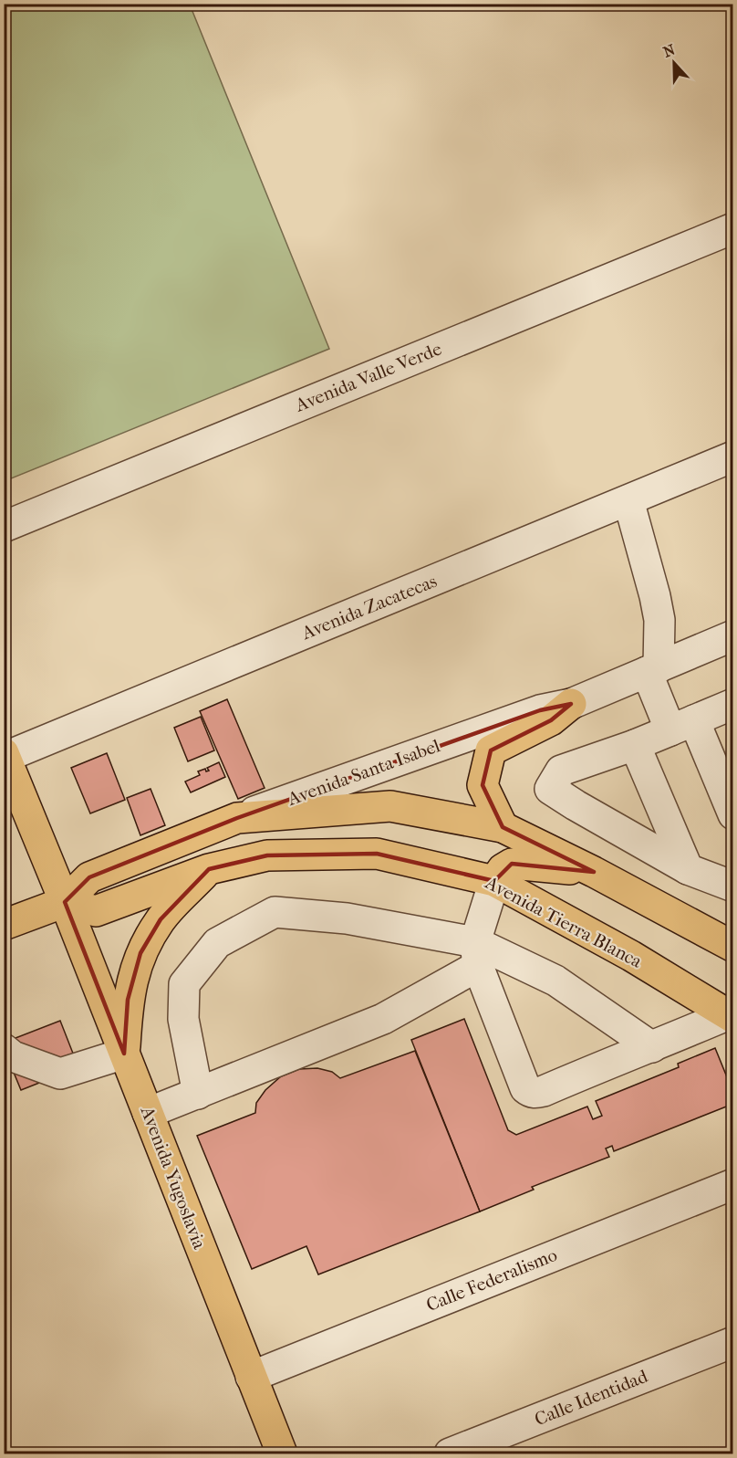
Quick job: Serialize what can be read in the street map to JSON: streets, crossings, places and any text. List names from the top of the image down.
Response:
{
  "streets": {
    "main road": ["Avenida Santa Isabel", "Avenida Tierra Blanca", "Avenida Yugoslavia"],
    "street": [
      "Avenida Valle Verde",
      "Avenida Zacatecas",
      "Calle Federalismo",
      "Calle Identidad"
    ]
  },
  "crossings": [
    ["Avenida Zacatecas", "Avenida Yugoslavia"],
    ["Avenida Santa Isabel", "Avenida Tierra Blanca"],
    ["Avenida Santa Isabel", "Avenida Yugoslavia"],
    ["Avenida Tierra Blanca", "Avenida Yugoslavia"],
    ["Avenida Yugoslavia", "Calle Federalismo"]
  ],
  "north": "top"
}
